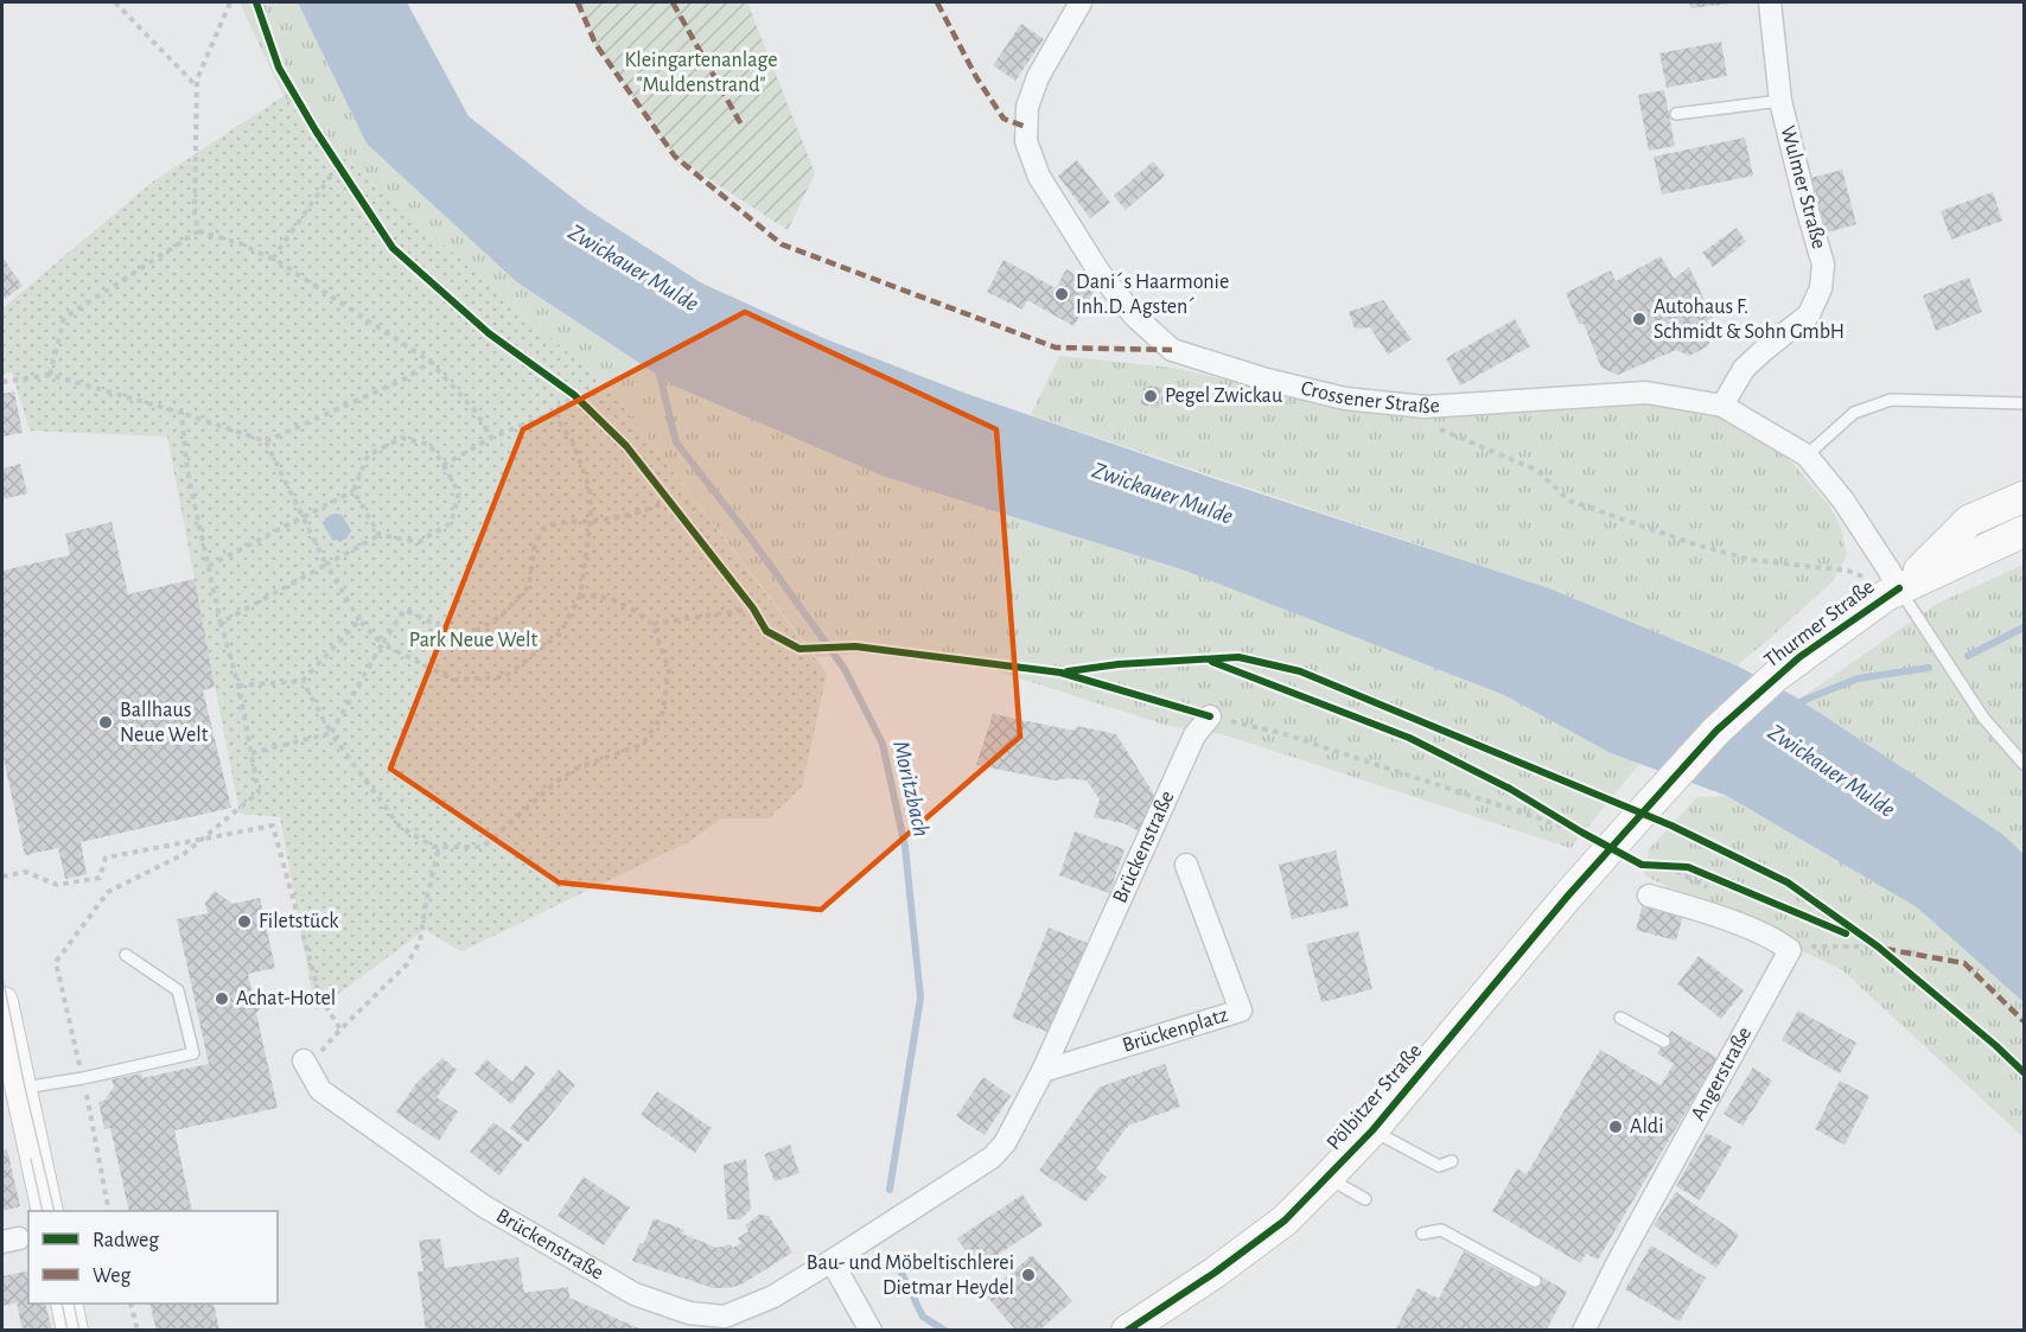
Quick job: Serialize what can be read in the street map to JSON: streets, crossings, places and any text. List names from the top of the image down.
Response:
{
  "streets": {
    "street": [
      "Wulmer Straße",
      "Crossener Straße",
      "Thurmer Straße",
      "Brückenstraße",
      "Brückenplatz",
      "Angerstraße",
      "Pölbitzer Straße"
    ]
  },
  "crossings": [
    ["Wulmer Straße", "Crossener Straße"],
    ["Crossener Straße", "Thurmer Straße"],
    ["Thurmer Straße", "Pölbitzer Straße"],
    ["Brückenstraße", "Brückenplatz"]
  ],
  "water": ["Zwickauer Mulde", "Moritzbach"],
  "parks": ["Kleingartenanlage \"Muldenstrand\"", "Park Neue Welt"],
  "places": [
    "Dani´s Haarmonie Inh.D. Agsten´",
    "Autohaus F. Schmidt & Sohn GmbH",
    "Pegel Zwickau",
    "Ballhaus Neue Welt",
    "Filetstück",
    "Achat-Hotel",
    "Aldi",
    "Bau- und Möbeltischlerei Dietmar Heydel"
  ],
  "legend": ["Radweg", "Weg"]
}
